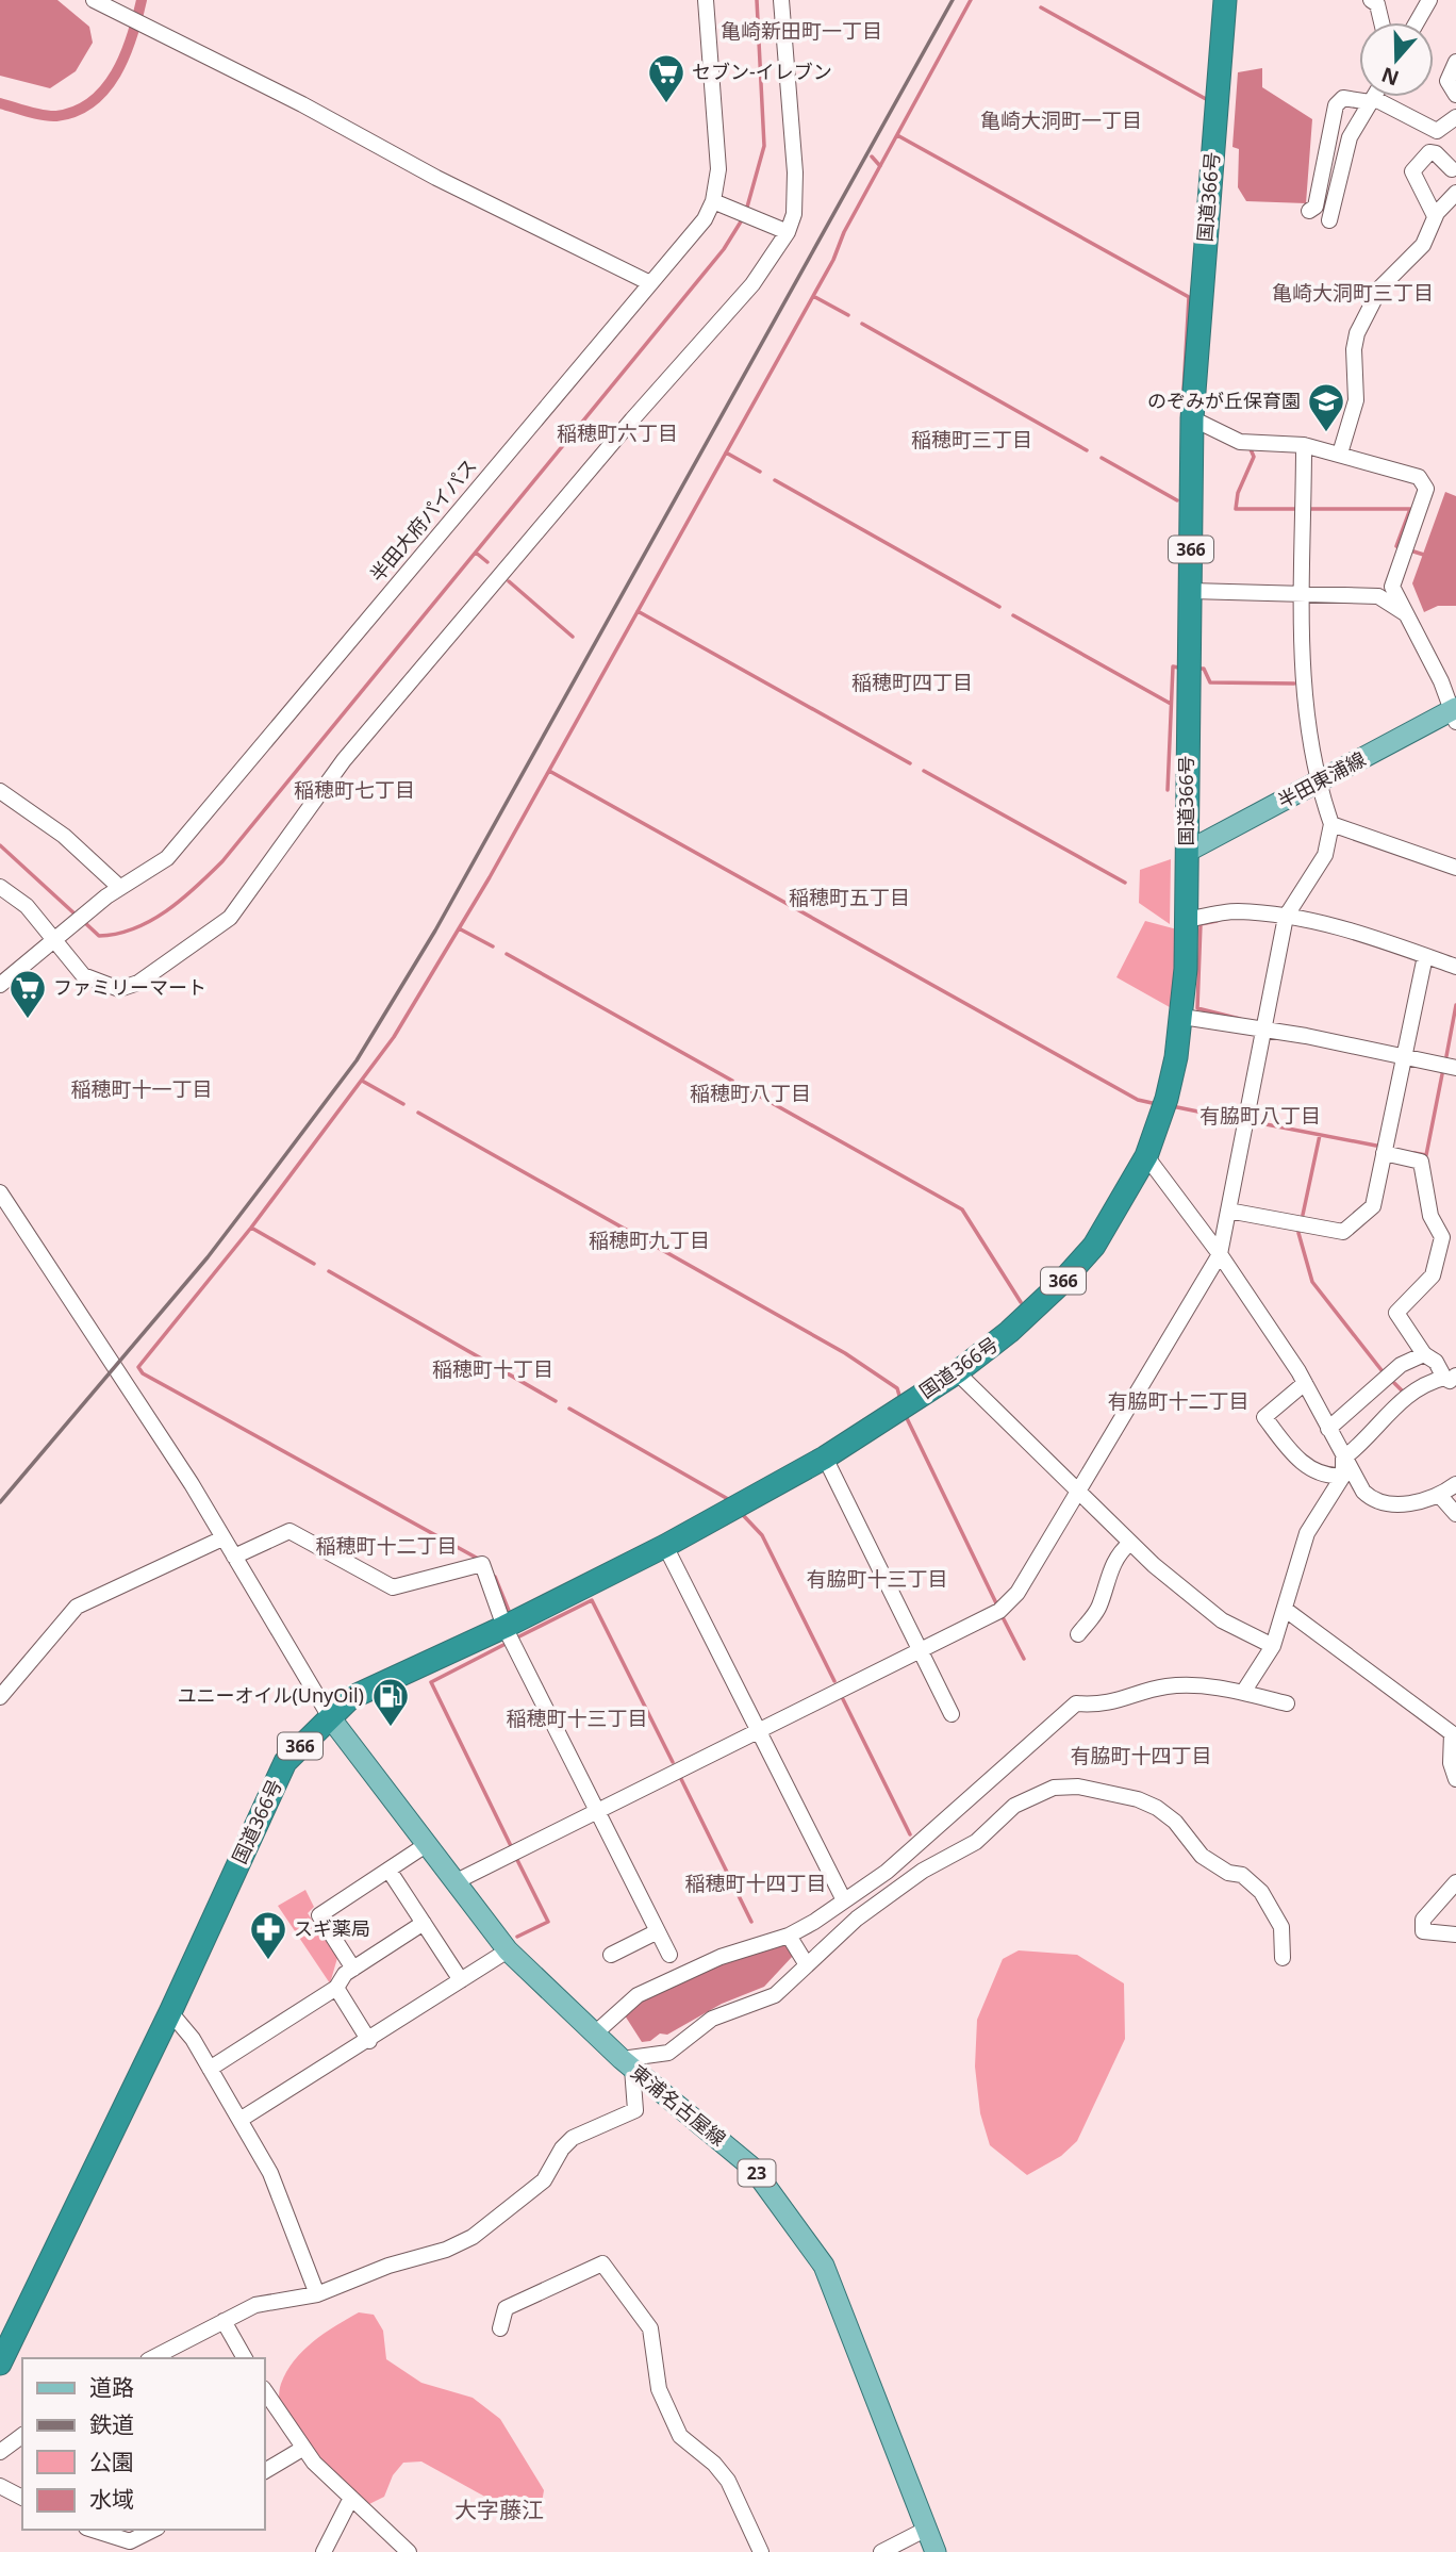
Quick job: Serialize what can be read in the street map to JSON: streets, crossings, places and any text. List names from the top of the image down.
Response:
{
  "streets": {
    "highway": ["国道366号", "366"],
    "main road": ["半田東浦線", "東浦名古屋線", "23"],
    "street": ["半田大府パイパス"]
  },
  "crossings": [
    ["国道366号", "半田東浦線"],
    ["国道366号", "東浦名古屋線"]
  ],
  "districts": [
    "亀崎新田町一丁目",
    "亀崎大洞町一丁目",
    "亀崎大洞町三丁目",
    "稲穂町六丁目",
    "稲穂町三丁目",
    "稲穂町四丁目",
    "稲穂町七丁目",
    "稲穂町五丁目",
    "稲穂町十一丁目",
    "稲穂町八丁目",
    "有脇町八丁目",
    "稲穂町九丁目",
    "稲穂町十丁目",
    "有脇町十二丁目",
    "稲穂町十二丁目",
    "有脇町十三丁目",
    "稲穂町十三丁目",
    "有脇町十四丁目",
    "稲穂町十四丁目",
    "大字藤江"
  ],
  "places": {
    "supermarket": ["セブン-イレブン", "ファミリーマート"],
    "school or university": ["のぞみが丘保育園"],
    "fuel station": ["ユニーオイル(UnyOil)"],
    "pharmacy": ["スギ薬局"]
  },
  "legend": [
    "道路",
    "鉄道",
    "公園",
    "水域"
  ],
  "north": "bottom"
}
